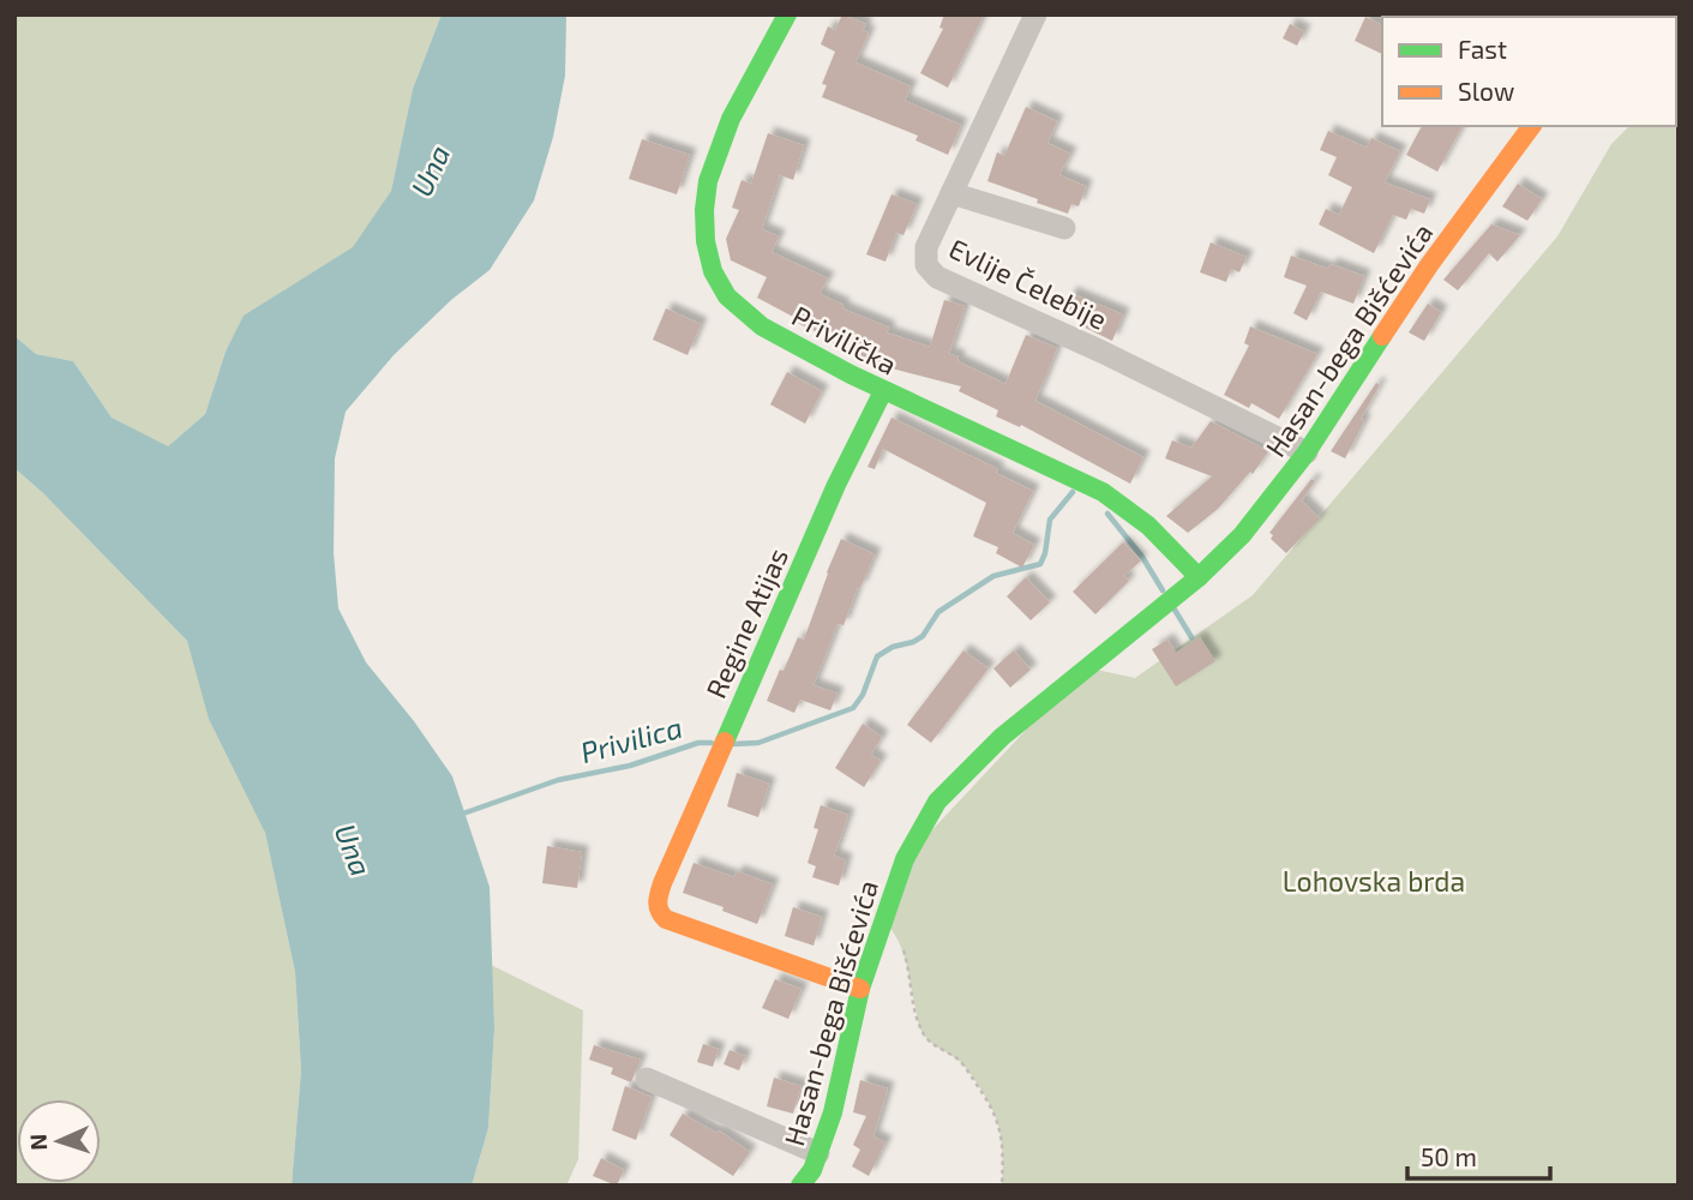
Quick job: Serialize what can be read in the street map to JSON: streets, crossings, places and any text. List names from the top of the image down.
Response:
{
  "streets": {
    "street": [
      "Evlije Čelebije",
      "Privilička",
      "Hasan-bega Bišćevića",
      "Regine Atijas"
    ]
  },
  "crossings": [
    ["Evlije Čelebije", "Hasan-bega Bišćevića"],
    ["Privilička", "Hasan-bega Bišćevića"],
    ["Privilička", "Regine Atijas"],
    ["Hasan-bega Bišćevića", "Regine Atijas"]
  ],
  "water": ["Una", "Privilica"],
  "parks": ["Lohovska brda"],
  "legend": ["Fast", "Slow"],
  "scale_bar": "50 m",
  "north": "left"
}
